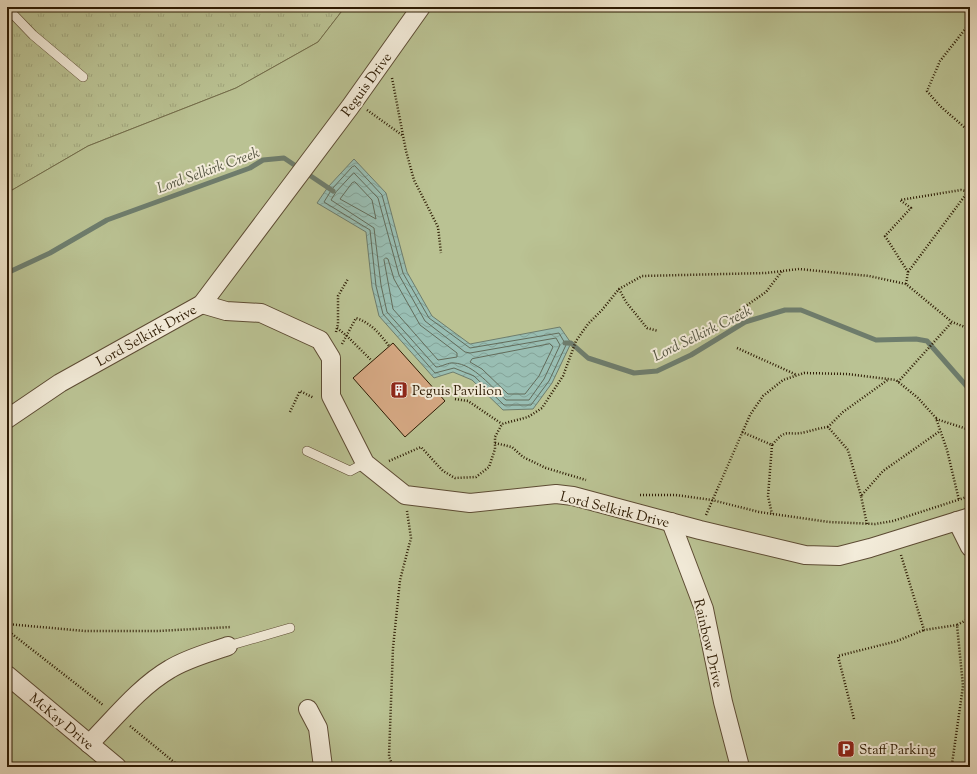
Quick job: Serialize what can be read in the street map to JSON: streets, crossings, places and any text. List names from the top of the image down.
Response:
{
  "streets": {
    "street": [
      "Peguis Drive",
      "Lord Selkirk Drive",
      "Rainbow Drive",
      "McKay Drive"
    ]
  },
  "crossings": [
    ["Peguis Drive", "Lord Selkirk Drive"],
    ["Lord Selkirk Drive", "Rainbow Drive"]
  ],
  "water": ["Lord Selkirk Creek"],
  "places": {
    "building": ["Peguis Pavilion"],
    "parking": ["Staff Parking"]
  }
}
